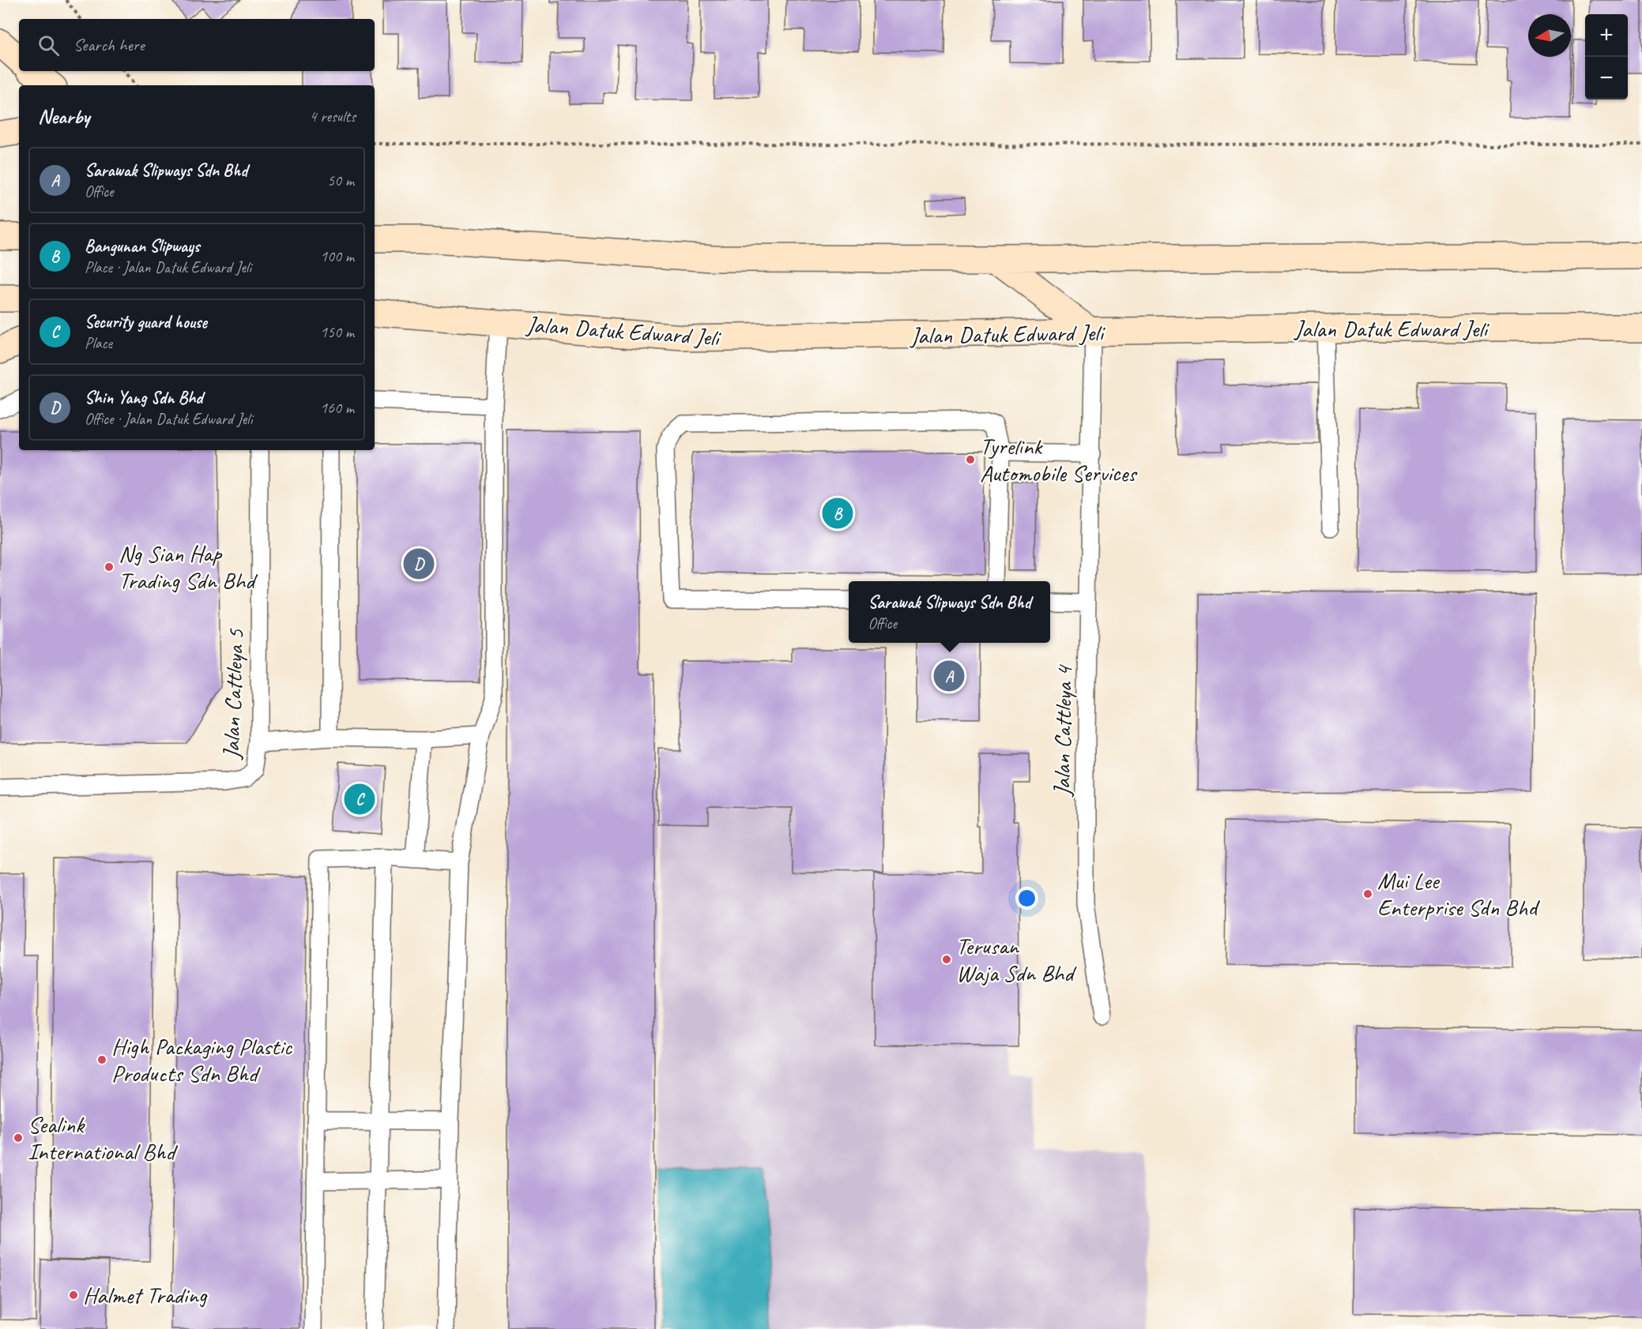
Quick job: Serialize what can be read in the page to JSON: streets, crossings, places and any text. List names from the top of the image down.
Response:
{
  "streets": {
    "street": ["Jalan Datuk Edward Jeli"],
    "lane": ["Jalan Cattleya 5", "Jalan Cattleya 4"]
  },
  "crossings": [
    ["Jalan Datuk Edward Jeli", "Jalan Cattleya 4"]
  ],
  "places": [
    "Tyrelink Automobile Services",
    "Ng Sian Hap Trading Sdn Bhd",
    "Mui Lee Enterprise Sdn Bhd",
    "Terusan Waja Sdn Bhd",
    "High Packaging Plastic Products Sdn Bhd",
    "Sealink International Bhd",
    "Halmet Trading"
  ],
  "north": "left",
  "page": {
    "map_buttons": ["+", "−"],
    "search": "Search here",
    "heading": ["Nearby", "4 results"],
    "list": [
      {
        "mark": "A",
        "name": "Sarawak Slipways Sdn Bhd",
        "note": "Office",
        "value": "50 m"
      },
      {
        "mark": "B",
        "name": "Bangunan Slipways",
        "note": "Place · Jalan Datuk Edward Jeli",
        "value": "100 m"
      },
      {
        "mark": "C",
        "name": "Security guard house",
        "note": "Place",
        "value": "150 m"
      },
      {
        "mark": "D",
        "name": "Shin Yang Sdn Bhd",
        "note": "Office · Jalan Datuk Edward Jeli",
        "value": "160 m"
      }
    ],
    "pins": [
      "B",
      "D",
      "A",
      "C"
    ],
    "popup": ["Sarawak Slipways Sdn Bhd", "Office"]
  }
}
